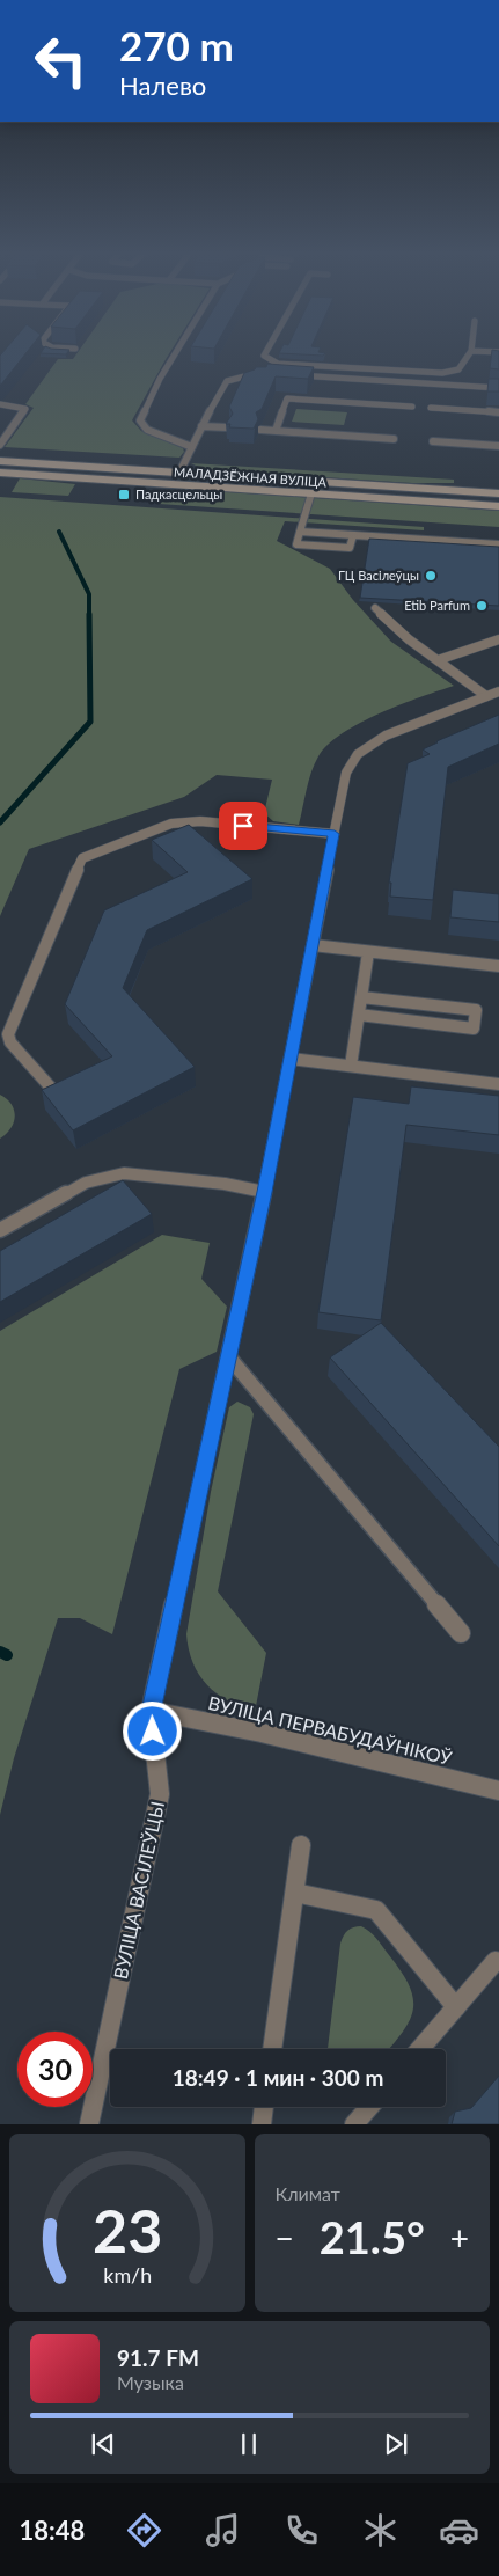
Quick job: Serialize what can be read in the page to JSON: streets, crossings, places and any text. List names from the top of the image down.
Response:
{
  "streets": {
    "main road": ["МАЛАДЗЁЖНАЯ ВУЛІЦА"],
    "street": ["ВУЛІЦА ПЕРВАБУДАЎНІКОЎ", "ВУЛІЦА ВАСІЛЕЎЦЫ"]
  },
  "crossings": [
    ["ВУЛІЦА ПЕРВАБУДАЎНІКОЎ", "ВУЛІЦА ВАСІЛЕЎЦЫ"]
  ],
  "places": {
    "transit": ["Падкасцельцы"],
    "other": ["ГЦ Васілеўцы", "Etib Parfum"]
  },
  "page": {
    "turn": ["270 m", "Налево"],
    "limit": "30",
    "trip": "18:49 · 1 мин · 300 m",
    "tile": "Климат",
    "heat": ["−", "21.5°", "+"],
    "song": ["91.7 FM", "Музыка"],
    "tabs": "18:48",
    "gauge": ["23", "km/h"]
  }
}
